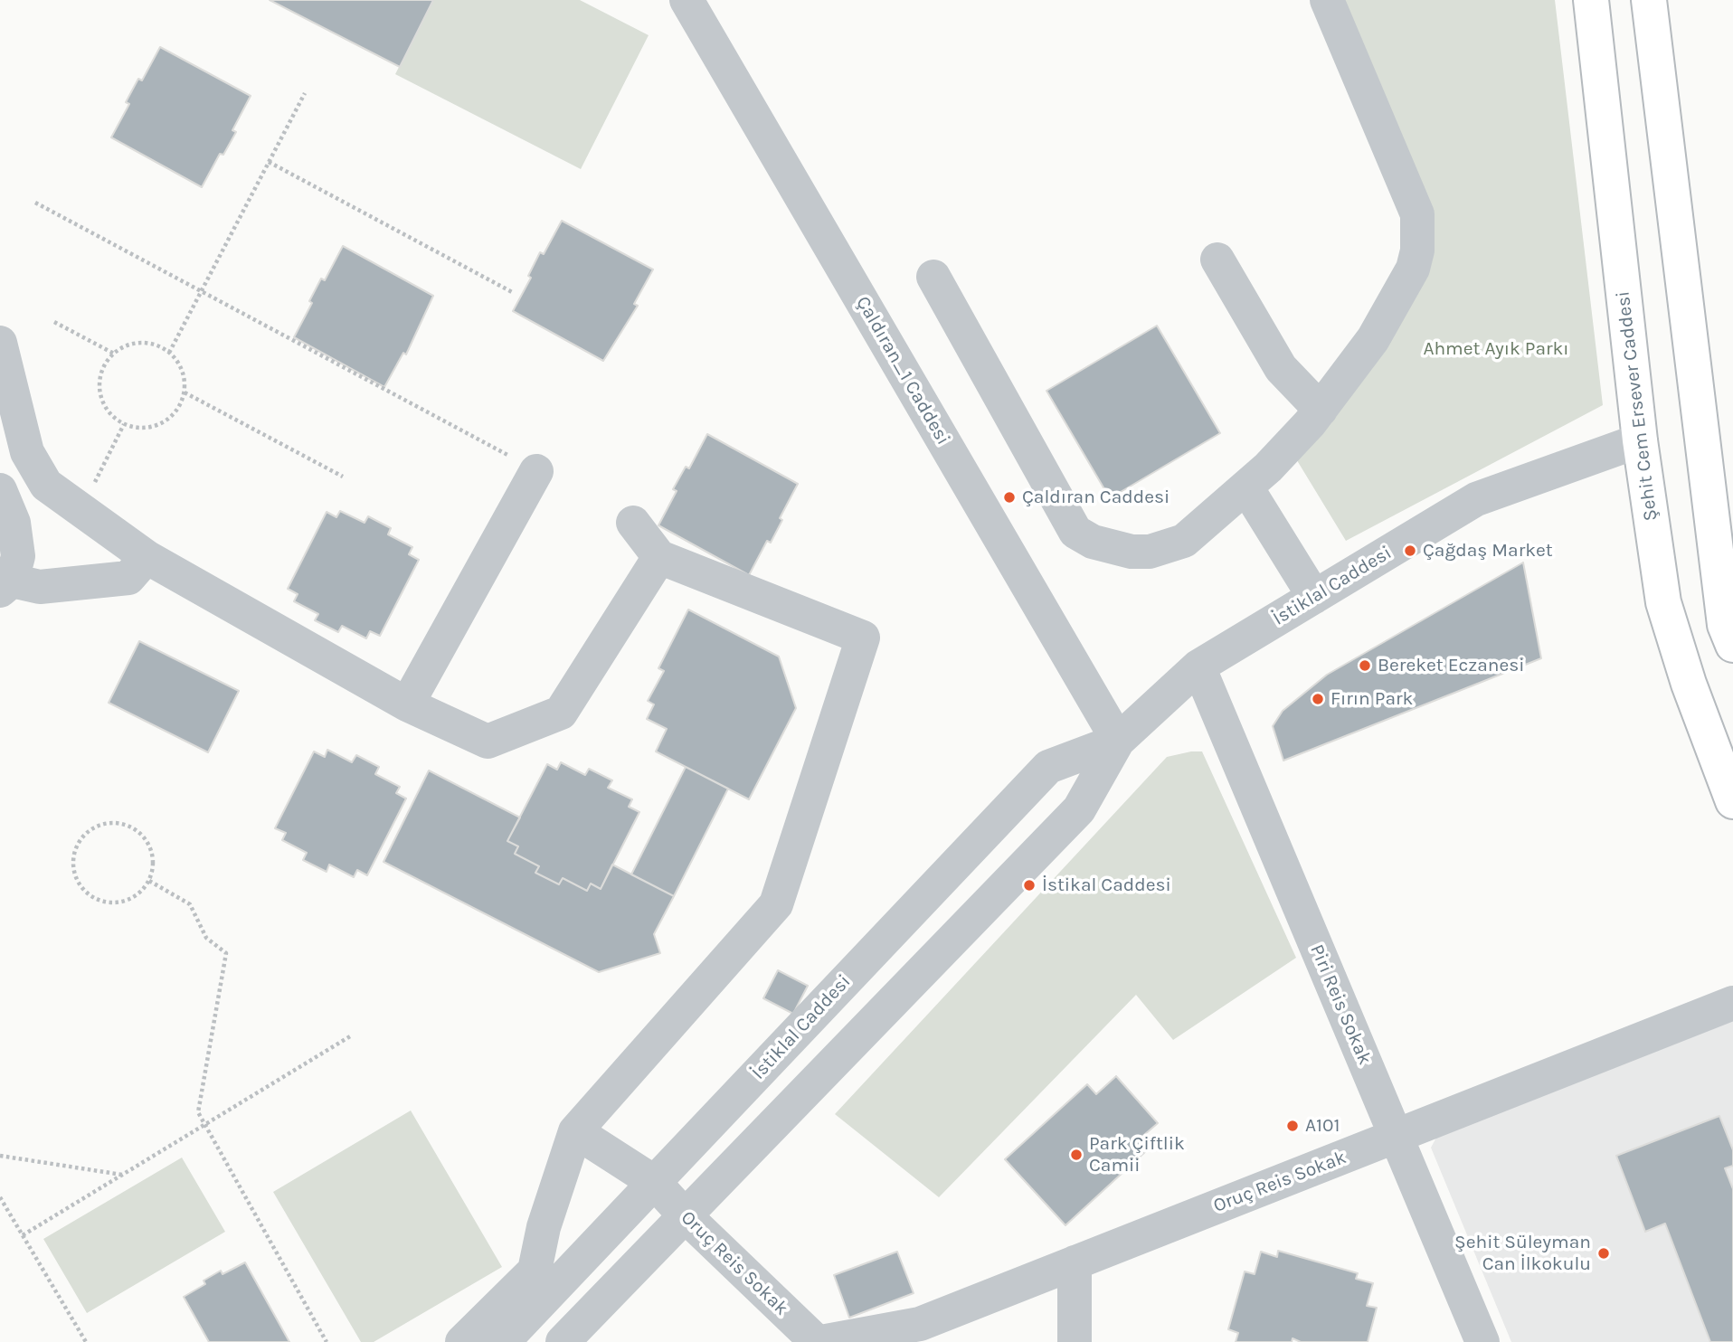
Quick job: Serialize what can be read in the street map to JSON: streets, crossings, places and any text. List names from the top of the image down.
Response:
{
  "streets": {
    "main road": ["Şehit Cem Ersever Caddesi"],
    "street": [
      "Çaldıran_1 Caddesi",
      "İstiklal Caddesi",
      "Piri Reis Sokak",
      "Oruç Reis Sokak"
    ]
  },
  "crossings": [
    ["Çaldıran_1 Caddesi", "İstiklal Caddesi"],
    ["Şehit Cem Ersever Caddesi", "İstiklal Caddesi"],
    ["İstiklal Caddesi", "Piri Reis Sokak"],
    ["İstiklal Caddesi", "Oruç Reis Sokak"],
    ["Piri Reis Sokak", "Oruç Reis Sokak"]
  ],
  "parks": ["Ahmet Ayık Parkı"],
  "places": [
    "Çaldıran Caddesi",
    "Çağdaş Market",
    "Bereket Eczanesi",
    "Fırın Park",
    "İstikal Caddesi",
    "A101",
    "Park Çiftlik Camii",
    "Şehit Süleyman Can İlkokulu"
  ]
}
